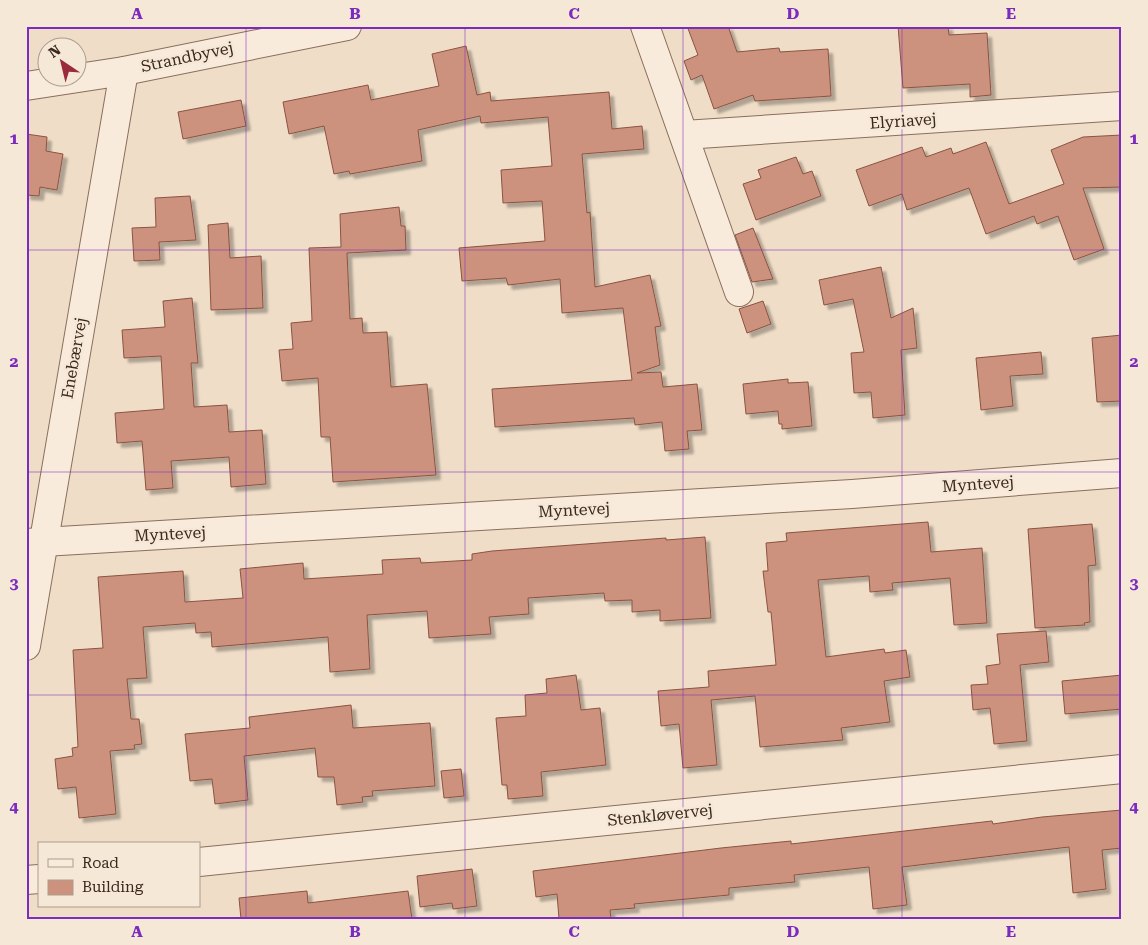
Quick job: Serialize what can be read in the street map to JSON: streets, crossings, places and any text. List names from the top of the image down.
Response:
{
  "streets": {
    "street": [
      "Strandbyvej",
      "Elyriavej",
      "Enebærvej",
      "Myntevej",
      "Stenkløvervej"
    ]
  },
  "crossings": [
    ["Strandbyvej", "Enebærvej"],
    ["Enebærvej", "Myntevej"]
  ],
  "legend": ["Road", "Building"],
  "north": "top left",
  "grid": {
    "columns": [
      "A",
      "B",
      "C",
      "D",
      "E"
    ],
    "rows": [
      "1",
      "2",
      "3",
      "4"
    ]
  }
}
